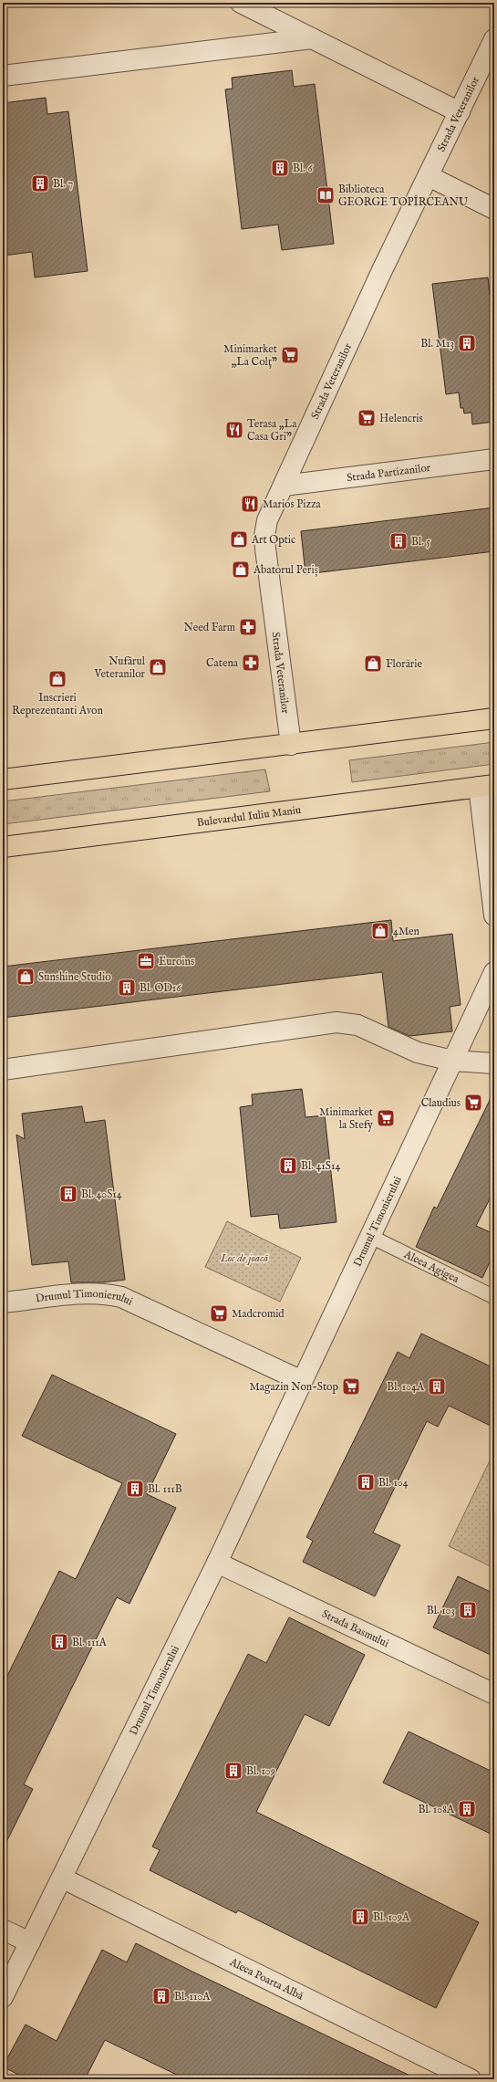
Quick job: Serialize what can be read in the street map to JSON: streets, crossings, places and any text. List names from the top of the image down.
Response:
{
  "streets": {
    "main road": ["Bulevardul Iuliu Maniu"],
    "street": [
      "Strada Veteranilor",
      "Strada Partizanilor",
      "Drumul Timonierului",
      "Strada Basmului",
      "Aleea Poarta Albă"
    ],
    "lane": ["Aleea Agigea"]
  },
  "crossings": [
    ["Strada Veteranilor", "Strada Partizanilor"],
    ["Drumul Timonierului", "Aleea Agigea"],
    ["Drumul Timonierului", "Strada Basmului"],
    ["Drumul Timonierului", "Aleea Poarta Albă"]
  ],
  "parks": ["Loc de joacă"],
  "places": {
    "building": [
      "Bl. 6",
      "Bl. 7",
      "Bl. M13",
      "Bl. 5",
      "Bl. OD16",
      "Bl. 41S14",
      "Bl. 40S14",
      "Bl. 104A",
      "Bl. 104",
      "Bl. 111B",
      "Bl. 103",
      "Bl. 111A",
      "Bl. 109",
      "Bl. 108A",
      "Bl. 109A",
      "Bl. 110A"
    ],
    "library": ["Biblioteca GEORGE TOPÎRCEANU"],
    "supermarket": [
      "Minimarket „La Colț”",
      "Helencris",
      "Claudius",
      "Minimarket la Stefy",
      "Madcromid",
      "Magazin Non-Stop"
    ],
    "restaurant": ["Terasa „La Casa Gri”", "Marios Pizza"],
    "shop": [
      "Art Optic",
      "Abatorul Periș",
      "Florărie",
      "Nufărul Veteranilor",
      "Inscrieri Reprezentanti Avon",
      "4Men",
      "Sunshine Studio"
    ],
    "pharmacy": ["Need Farm", "Catena"],
    "office": ["Euroins"]
  }
}
